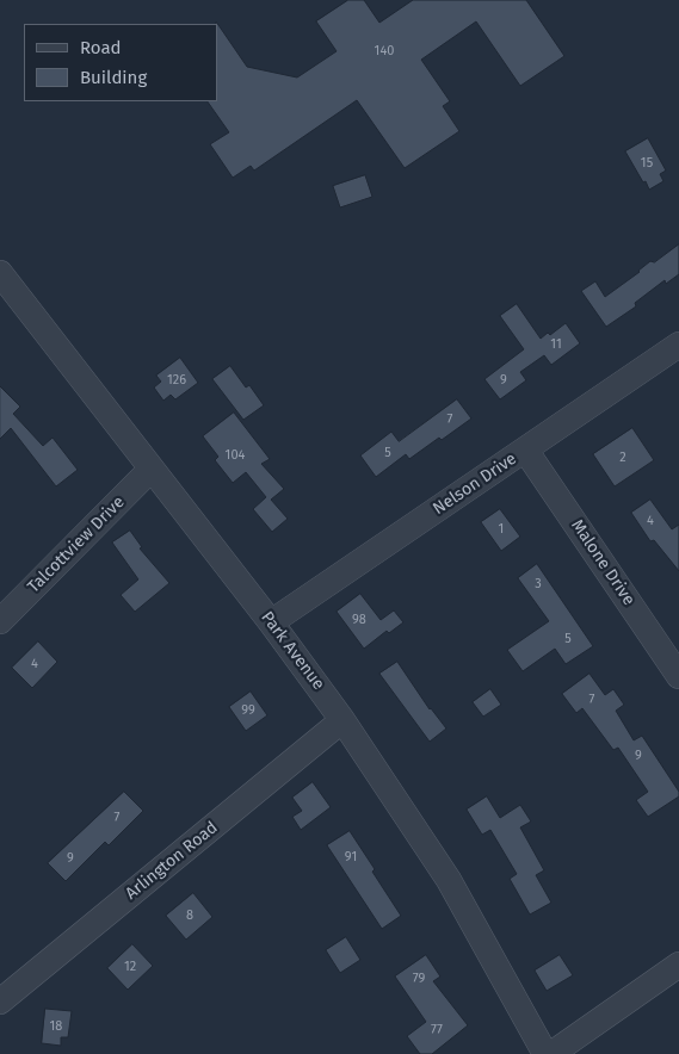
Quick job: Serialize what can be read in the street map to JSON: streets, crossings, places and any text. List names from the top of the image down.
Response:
{
  "streets": {
    "street": [
      "Nelson Drive",
      "Talcottview Drive",
      "Malone Drive",
      "Park Avenue",
      "Arlington Road"
    ]
  },
  "crossings": [
    ["Nelson Drive", "Malone Drive"],
    ["Nelson Drive", "Park Avenue"],
    ["Talcottview Drive", "Park Avenue"],
    ["Park Avenue", "Arlington Road"]
  ],
  "house_numbers": [
    "140",
    "15",
    "11",
    "126",
    "9",
    "7",
    "5",
    "104",
    "2",
    "4",
    "1",
    "3",
    "98",
    "5",
    "4",
    "7",
    "99",
    "9",
    "7",
    "91",
    "9",
    "8",
    "12",
    "79",
    "18",
    "77"
  ],
  "legend": ["Road", "Building"]
}
